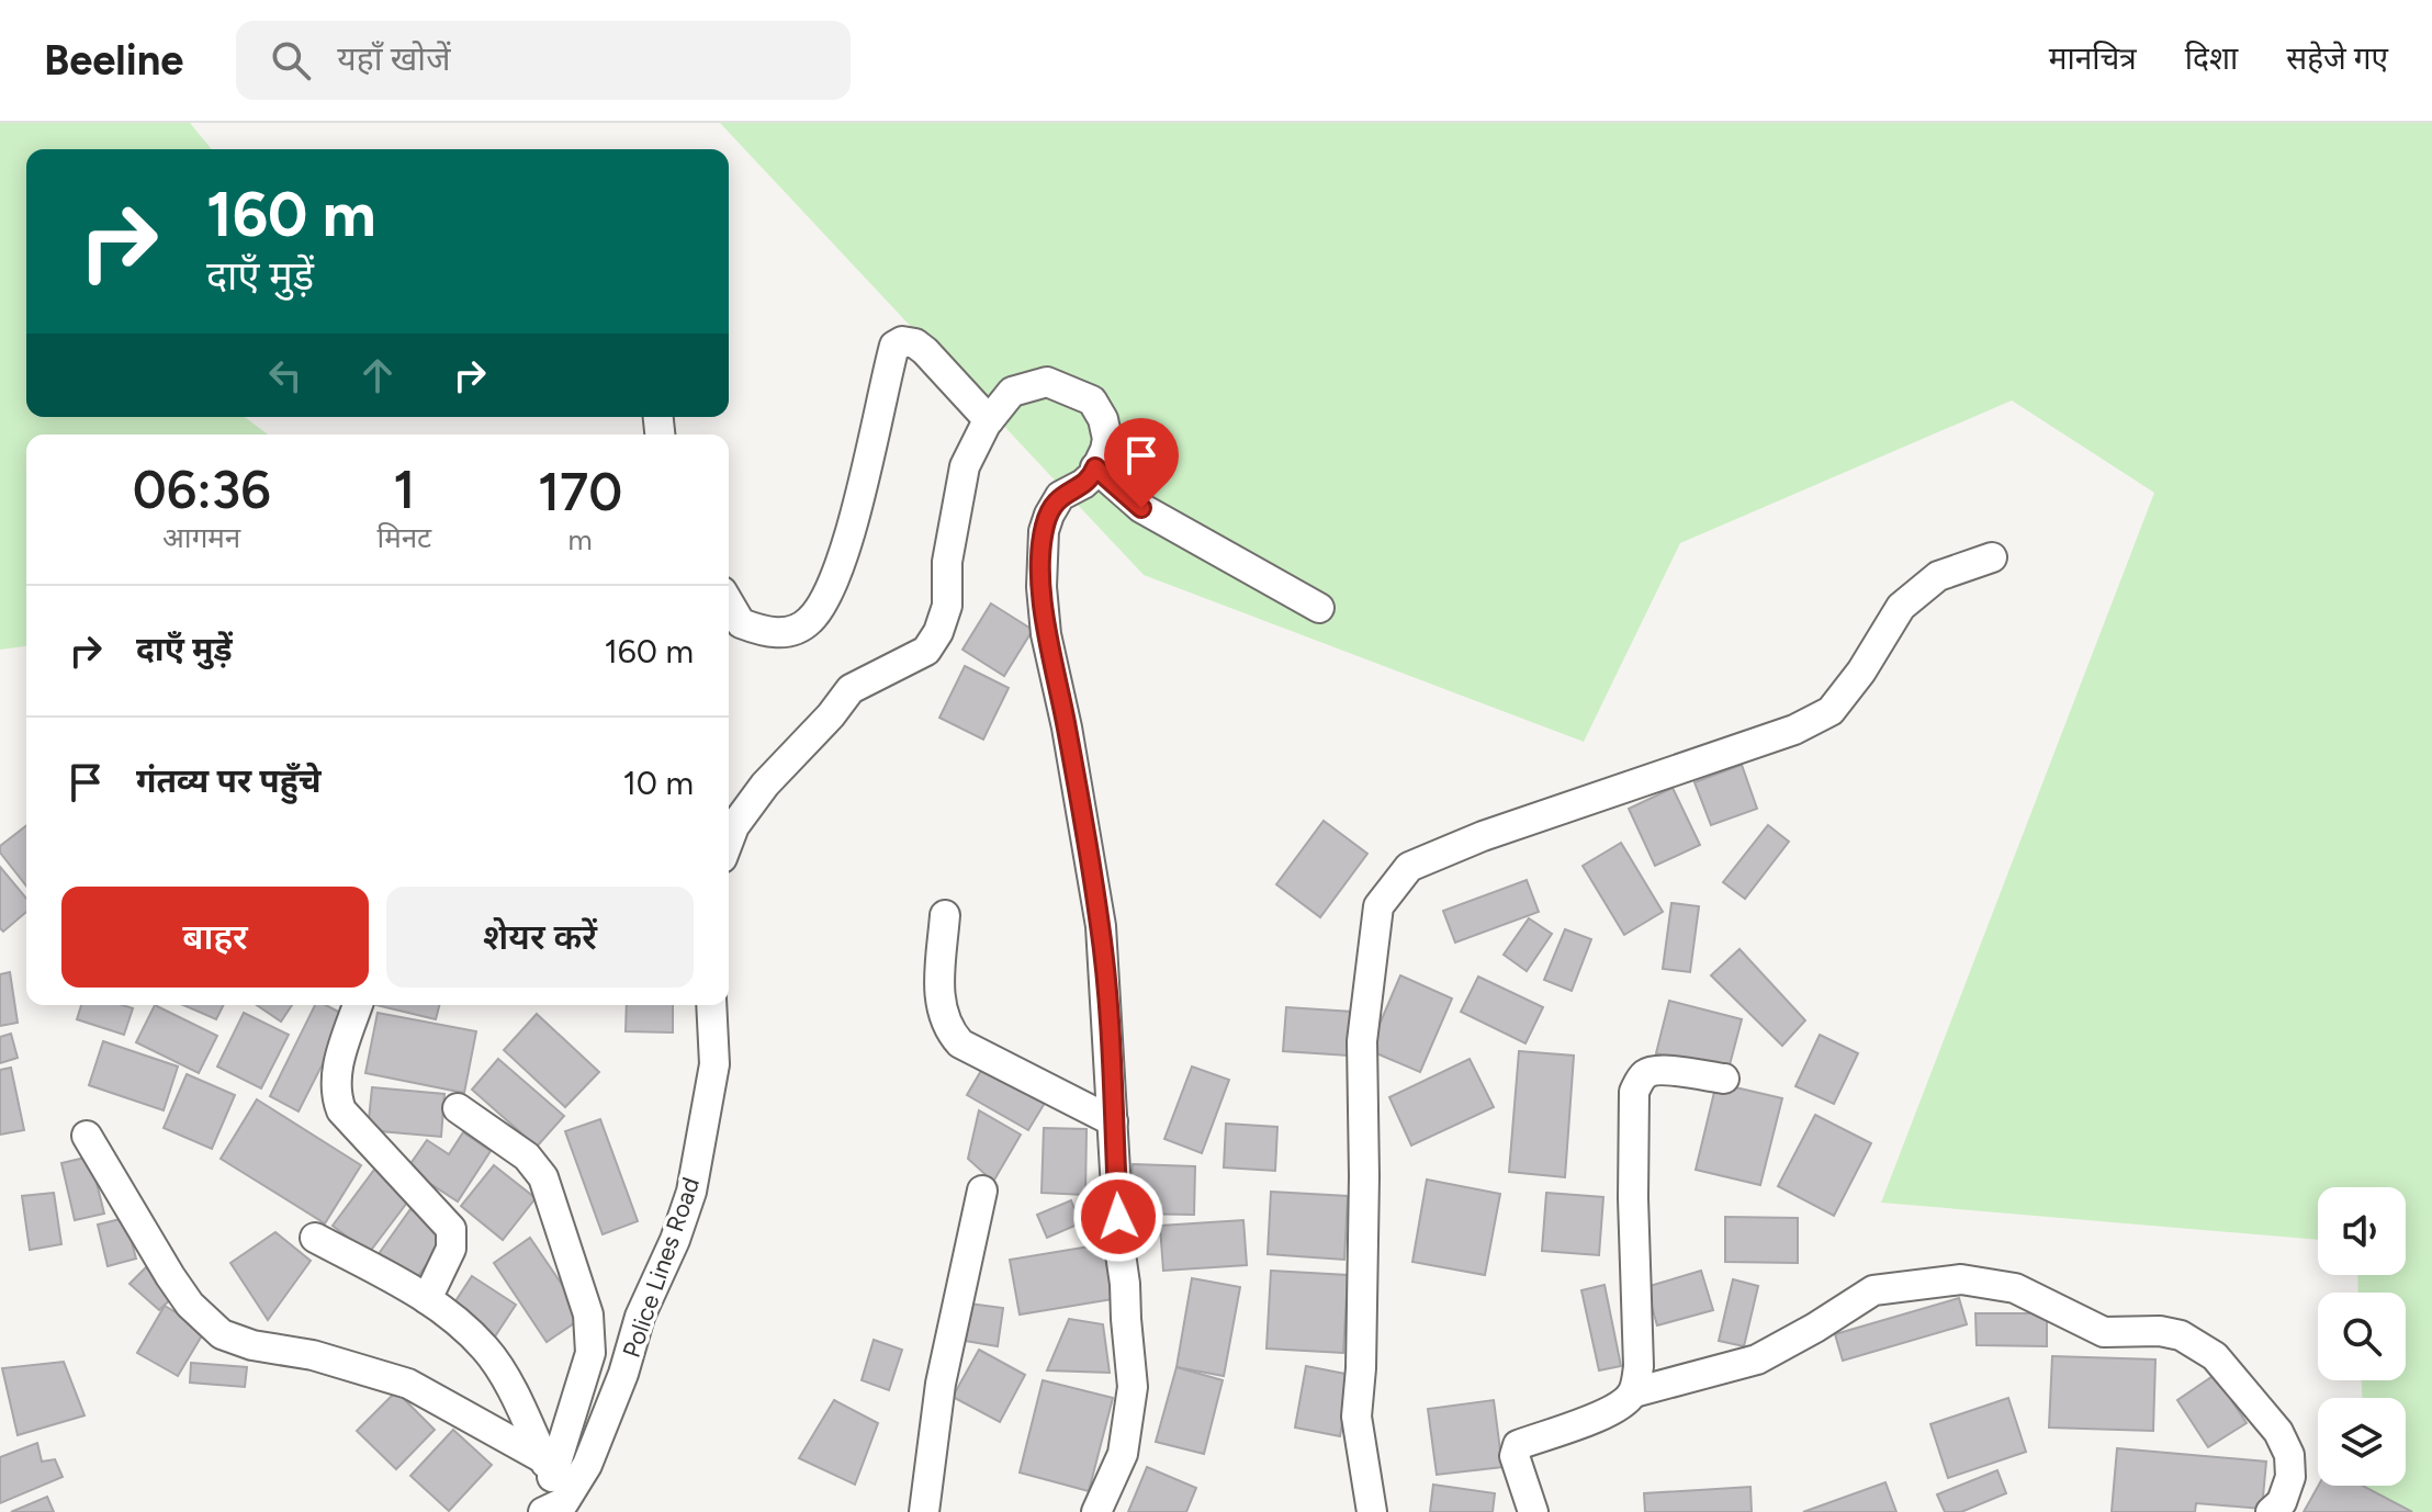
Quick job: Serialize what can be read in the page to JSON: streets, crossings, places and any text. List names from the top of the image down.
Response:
{
  "streets": {
    "street": ["Police Lines Road"]
  },
  "page": {
    "header": "Beeline",
    "search": "यहाँ खोजें",
    "nav": ["मानचित्र", "दिशा", "सहेजे गए"],
    "turn": ["160 m", "दाएँ मुड़ें"],
    "eta": [
      "06:36",
      "आगमन",
      "1",
      "मिनट",
      "170",
      "m"
    ],
    "list": [
      {
        "name": "दाएँ मुड़ें",
        "value": "160 m"
      },
      {
        "name": "गंतव्य पर पहुँचे",
        "value": "10 m"
      }
    ],
    "buttons": ["बाहर", "शेयर करें"]
  }
}
